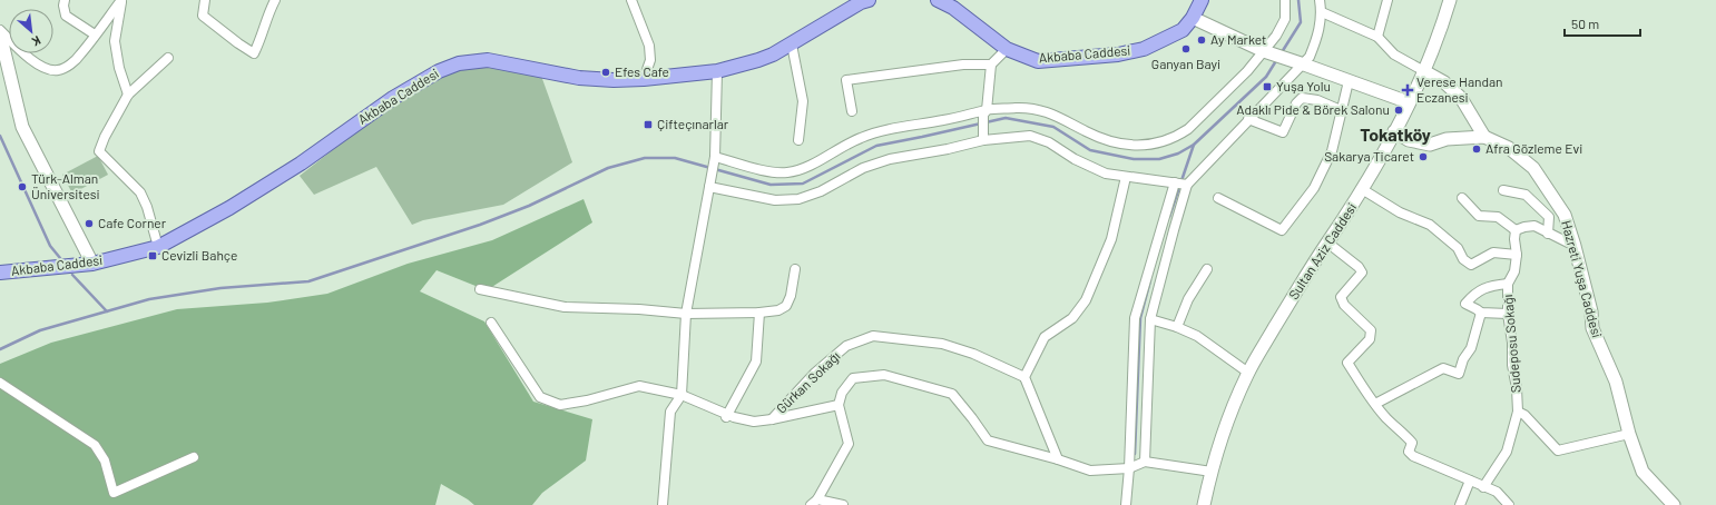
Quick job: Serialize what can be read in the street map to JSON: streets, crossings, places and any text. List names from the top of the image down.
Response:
{
  "streets": {
    "main road": ["Akbaba Caddesi"],
    "street": [
      "Sultan Aziz Caddesi",
      "Hazreti Yuşa Caddesi",
      "Sudeposu Sokağı",
      "Gürkan Sokağı"
    ]
  },
  "districts": ["Tokatköy"],
  "places": {
    "other": [
      "Ay Market",
      "Ganyan Bayi",
      "Efes Cafe",
      "Adaklı Pide & Börek Salonu",
      "Afra Gözleme Evi",
      "Sakarya Ticaret",
      "Türk-Alman Üniversitesi",
      "Cafe Corner"
    ],
    "transit": ["Yuşa Yolu", "Çifteçınarlar", "Cevizli Bahçe"],
    "health": ["Verese Handan Eczanesi"]
  },
  "scale_bar": "50 m",
  "north": "bottom right"
}
